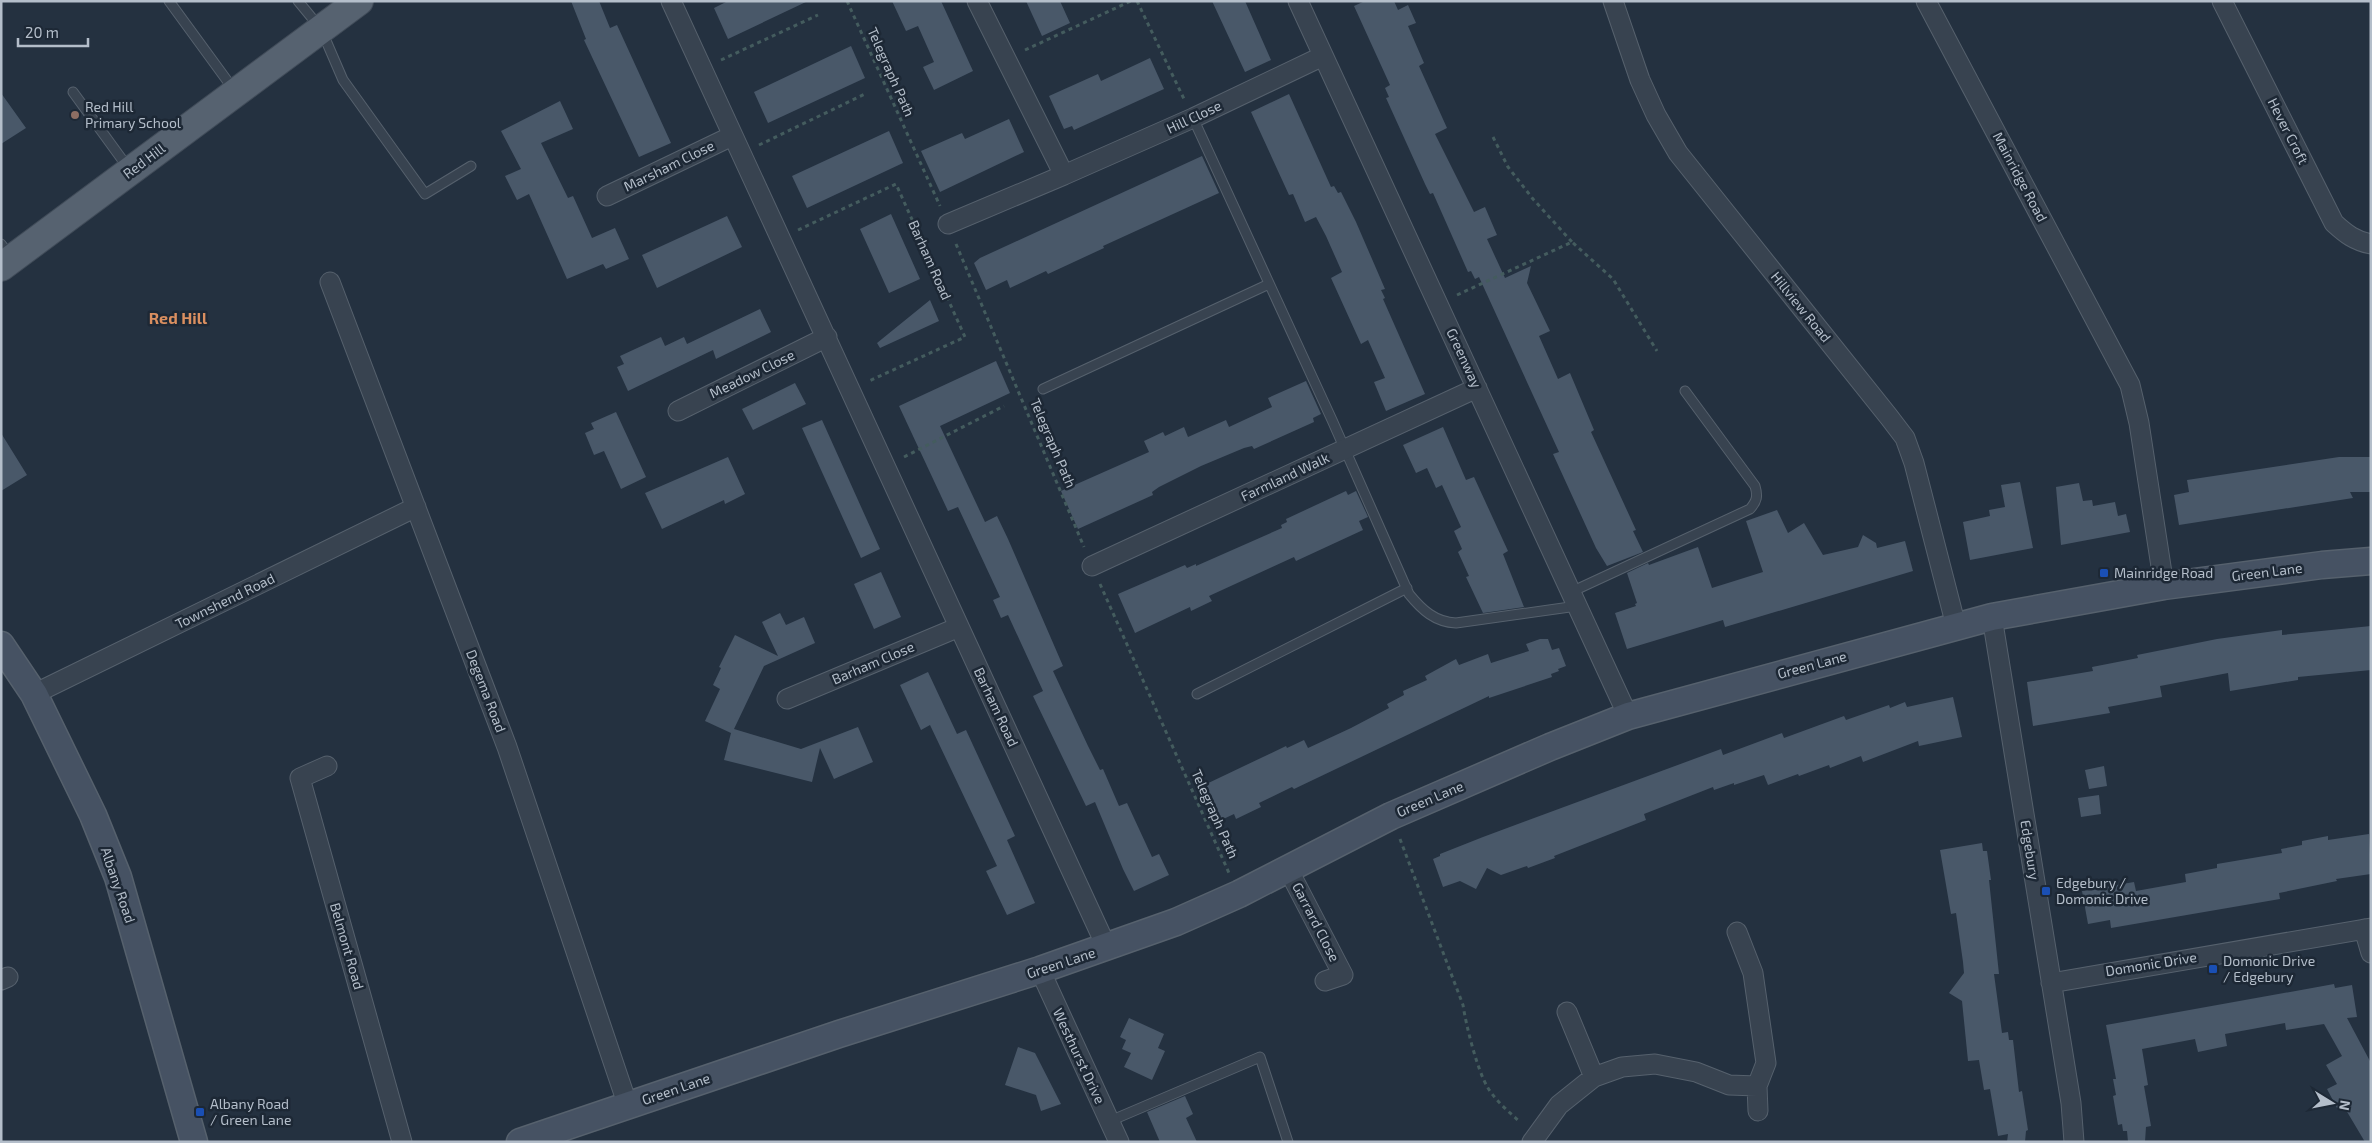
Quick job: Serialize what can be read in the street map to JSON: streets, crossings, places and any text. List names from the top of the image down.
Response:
{
  "streets": {
    "main road": ["Red Hill", "Green Lane", "Albany Road"],
    "street": [
      "Hill Close",
      "Hever Croft",
      "Marsham Close",
      "Mainridge Road",
      "Barham Road",
      "Hillview Road",
      "Greenway",
      "Meadow Close",
      "Farmland Walk",
      "Townshend Road",
      "Barham Close",
      "Degema Road",
      "Edgebury",
      "Garrard Close",
      "Belmont Road",
      "Domonic Drive",
      "Westhurst Drive"
    ],
    "path": ["Telegraph Path"]
  },
  "crossings": [
    ["Telegraph Path", "Hill Close"],
    ["Telegraph Path", "Farmland Walk"],
    ["Telegraph Path", "Green Lane"],
    ["Hill Close", "Greenway"],
    ["Marsham Close", "Barham Road"],
    ["Mainridge Road", "Green Lane"],
    ["Barham Road", "Meadow Close"],
    ["Barham Road", "Green Lane"],
    ["Barham Road", "Barham Close"],
    ["Hillview Road", "Green Lane"],
    ["Greenway", "Farmland Walk"],
    ["Greenway", "Green Lane"],
    ["Green Lane", "Degema Road"],
    ["Green Lane", "Edgebury"],
    ["Green Lane", "Garrard Close"],
    ["Green Lane", "Westhurst Drive"],
    ["Townshend Road", "Degema Road"],
    ["Townshend Road", "Albany Road"],
    ["Edgebury", "Domonic Drive"]
  ],
  "districts": ["Red Hill"],
  "places": {
    "other": ["Red Hill Primary School"],
    "transit": [
      "Mainridge Road",
      "Edgebury / Domonic Drive",
      "Domonic Drive / Edgebury",
      "Albany Road / Green Lane"
    ]
  },
  "scale_bar": "20 m",
  "north": "right"
}
